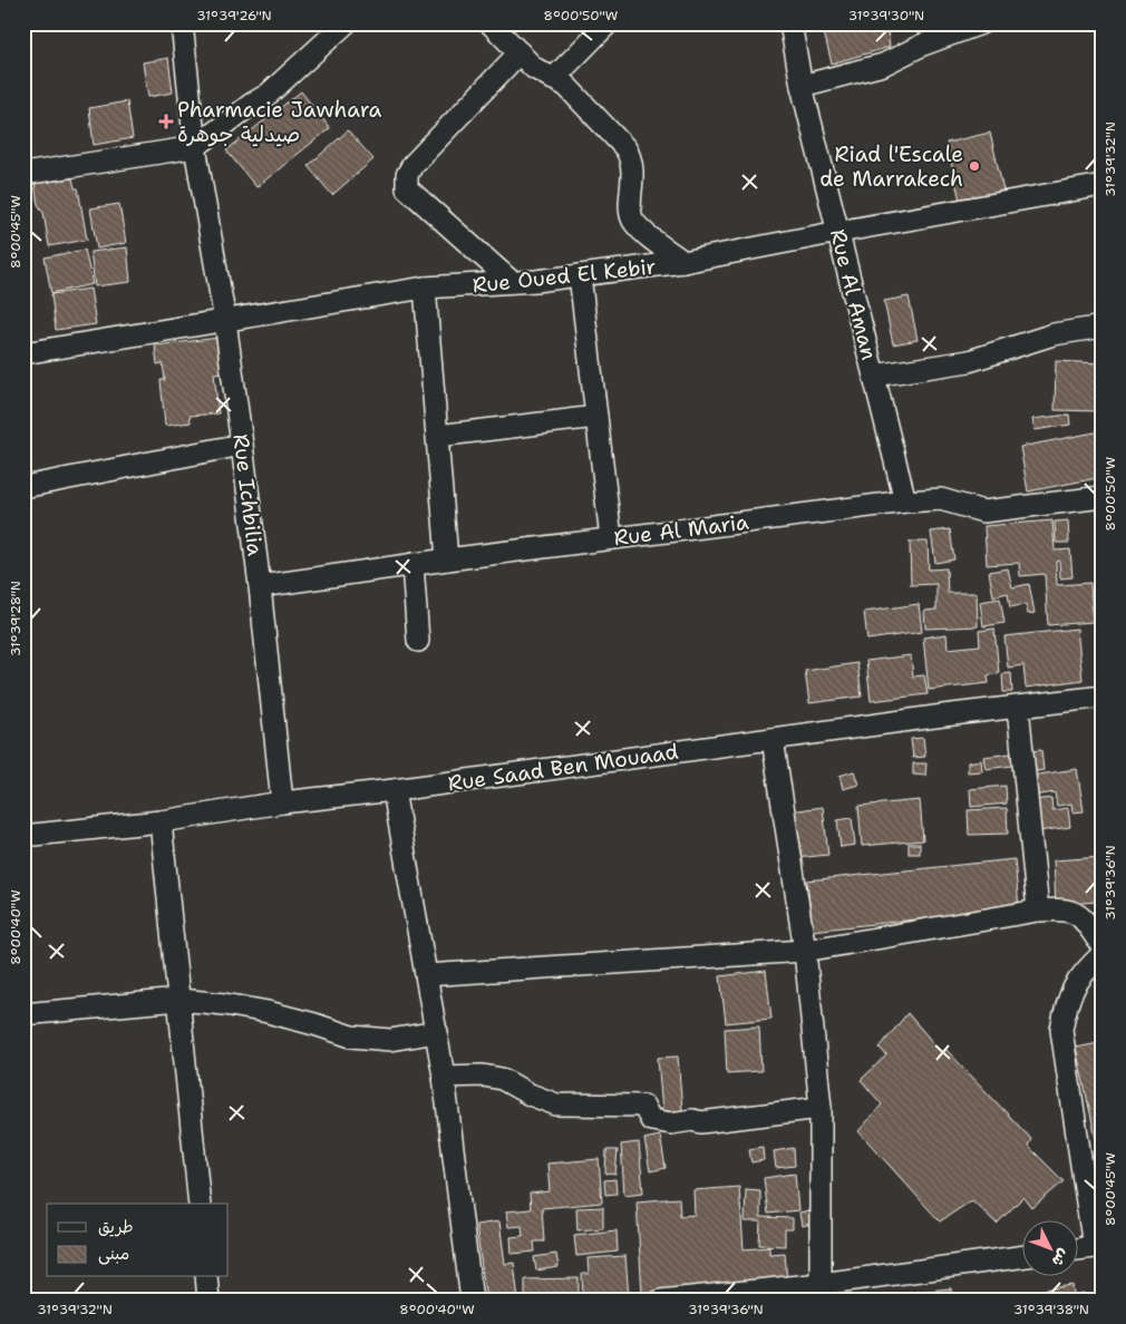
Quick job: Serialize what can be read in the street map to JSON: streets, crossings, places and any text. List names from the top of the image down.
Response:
{
  "streets": {
    "street": [
      "Rue Oued El Kebir",
      "Rue Al Aman",
      "Rue Ichbilia",
      "Rue Al Maria",
      "Rue Saad Ben Mouaad"
    ]
  },
  "crossings": [
    ["Rue Oued El Kebir", "Rue Al Aman"],
    ["Rue Oued El Kebir", "Rue Ichbilia"],
    ["Rue Al Aman", "Rue Al Maria"],
    ["Rue Ichbilia", "Rue Al Maria"],
    ["Rue Ichbilia", "Rue Saad Ben Mouaad"]
  ],
  "places": {
    "health": ["Pharmacie Jawhara صيدلية جوهرة"],
    "other": ["Riad l'Escale de Marrakech"]
  },
  "legend": ["طريق", "مبنى"],
  "north": "bottom right",
  "coordinates": [
    "31°39'26\"N",
    "8°00'50\"W",
    "31°39'30\"N",
    "31°39'32\"N",
    "8°00'45\"W",
    "31°39'28\"N",
    "31°39'36\"N",
    "8°00'40\"W",
    "31°39'38\"N"
  ]
}
